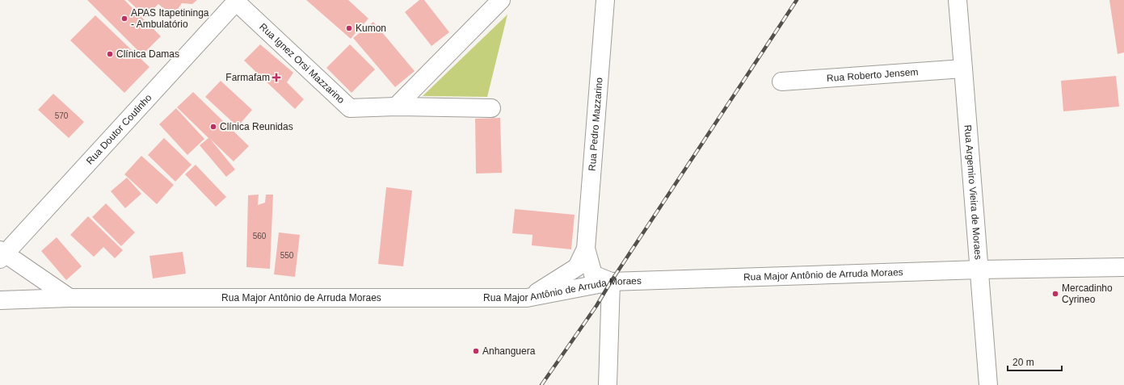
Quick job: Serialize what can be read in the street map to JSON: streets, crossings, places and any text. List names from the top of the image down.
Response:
{
  "streets": {
    "street": [
      "Rua Ignez Orsi Mazzarino",
      "Rua Roberto Jensem",
      "Rua Pedro Mazzarino",
      "Rua Doutor Coutinho",
      "Rua Argemiro Vieira de Moraes",
      "Rua Major Antônio de Arruda Moraes"
    ]
  },
  "crossings": [
    ["Rua Ignez Orsi Mazzarino", "Rua Doutor Coutinho"],
    ["Rua Roberto Jensem", "Rua Argemiro Vieira de Moraes"],
    ["Rua Pedro Mazzarino", "Rua Major Antônio de Arruda Moraes"],
    ["Rua Argemiro Vieira de Moraes", "Rua Major Antônio de Arruda Moraes"]
  ],
  "places": {
    "other": [
      "APAS Itapetininga - Ambulatório",
      "Kumon",
      "Clínica Damas",
      "Clínica Reunidas",
      "Mercadinho Cyrineo",
      "Anhanguera"
    ],
    "health": ["Farmafam"]
  },
  "house_numbers": ["570", "560", "550"],
  "scale_bar": "20 m"
}
